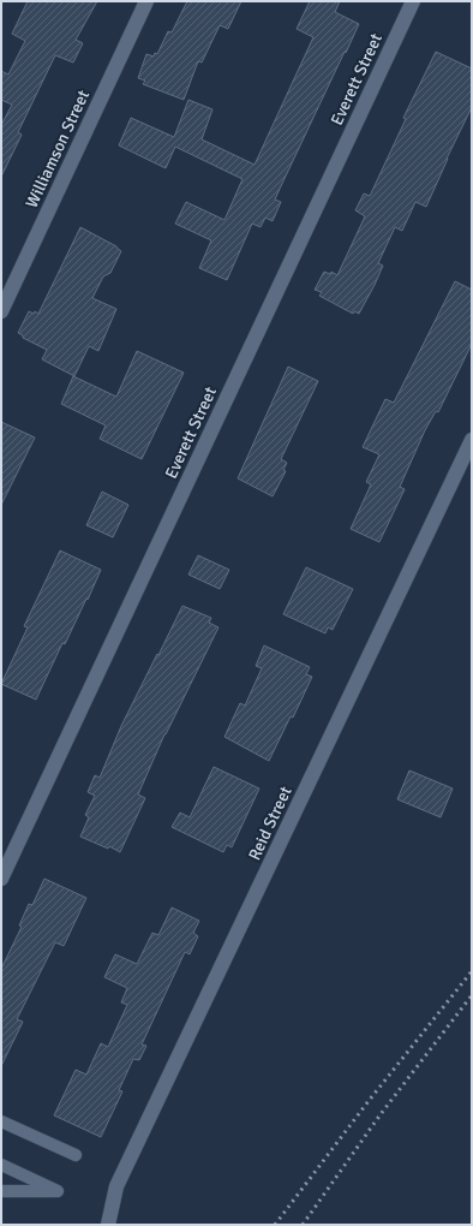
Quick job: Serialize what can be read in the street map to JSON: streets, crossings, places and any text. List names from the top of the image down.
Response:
{
  "streets": {
    "street": ["Everett Street", "Williamson Street", "Reid Street"]
  }
}
